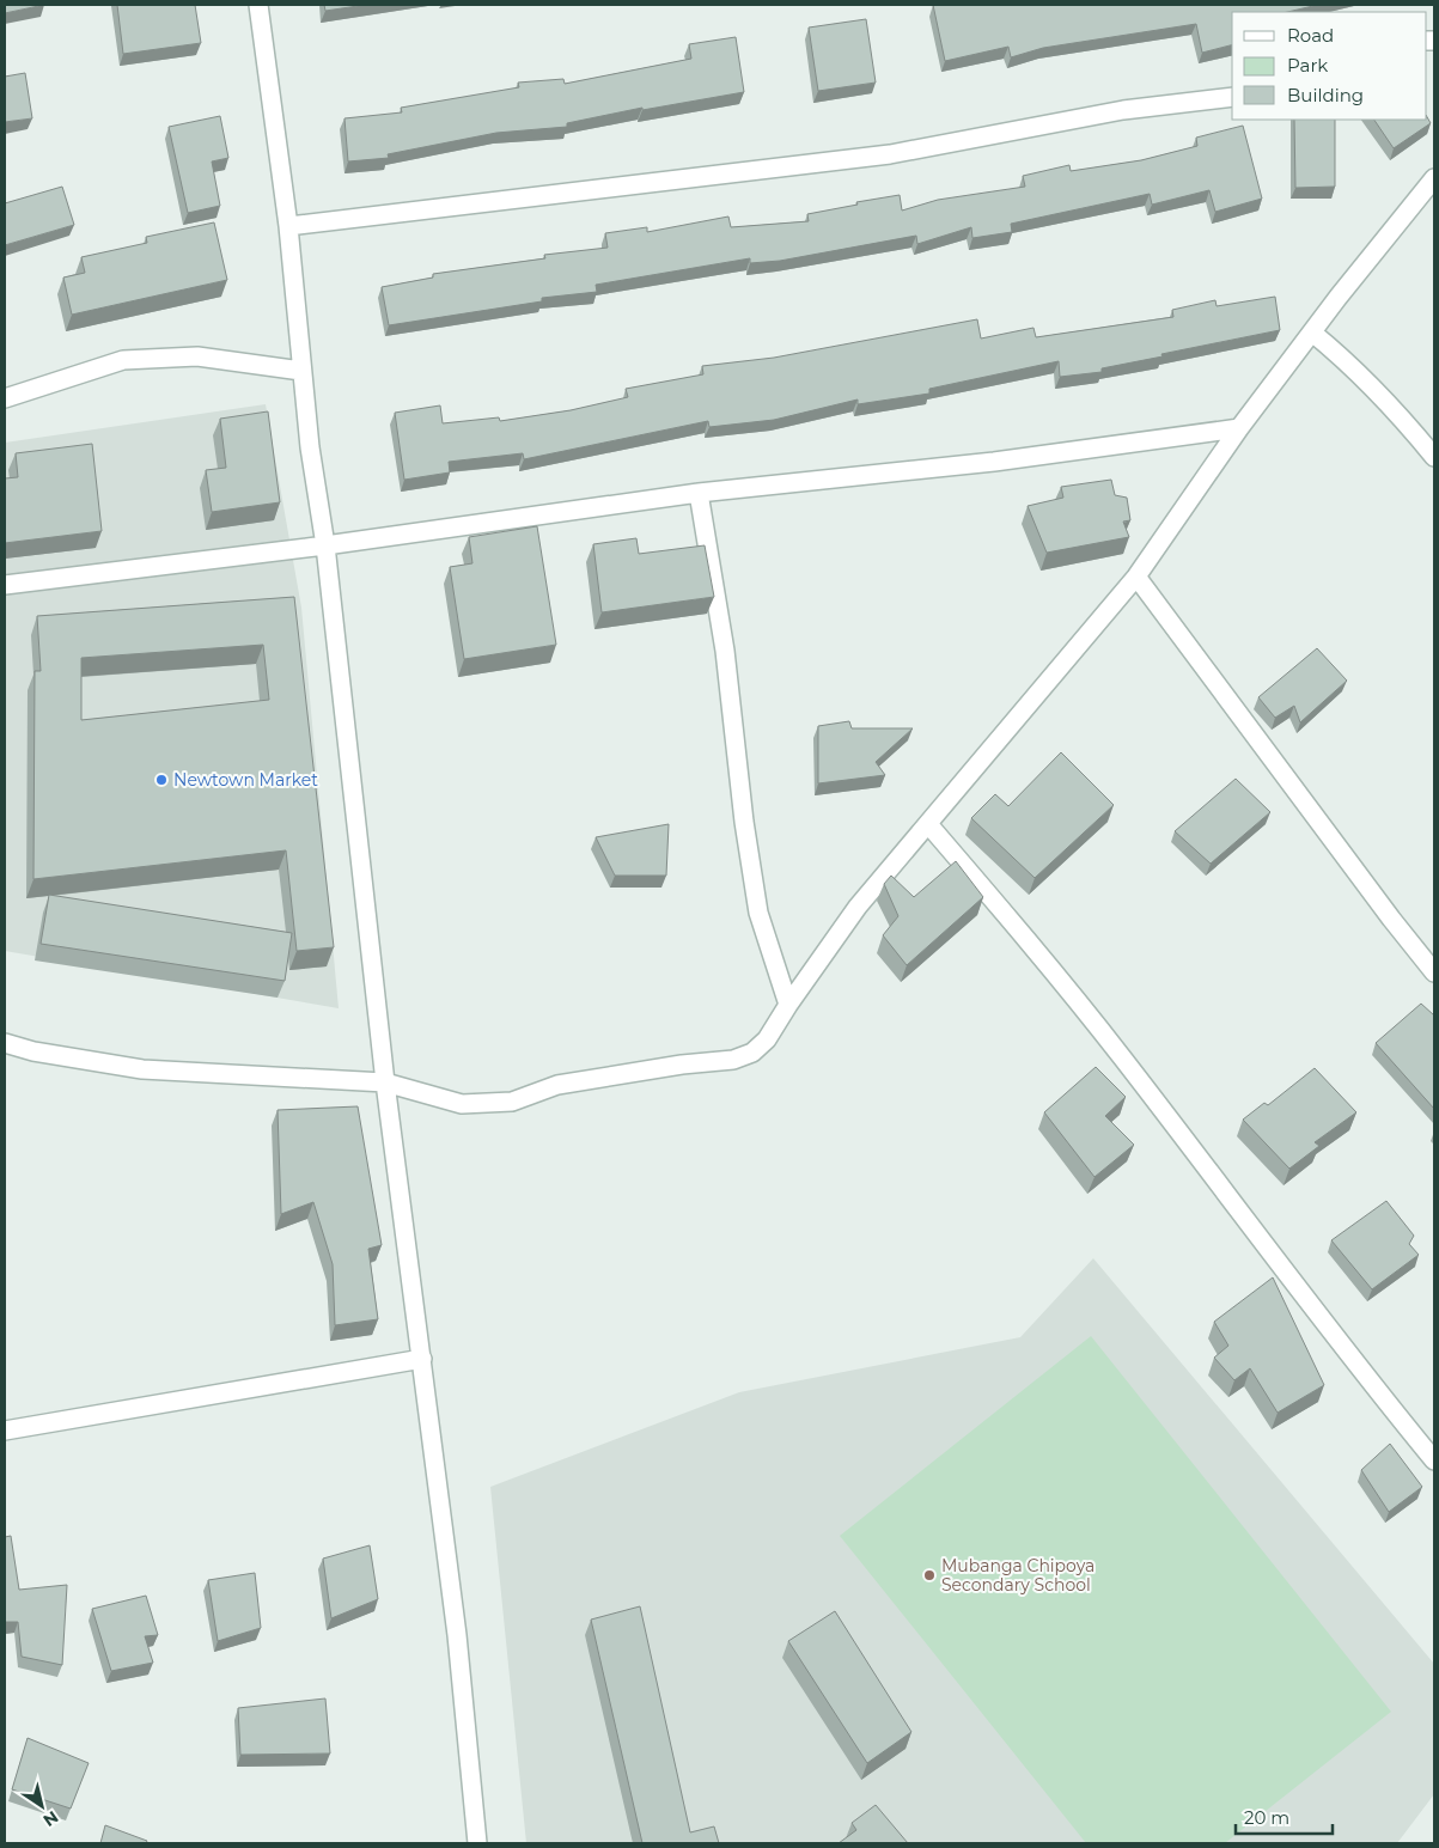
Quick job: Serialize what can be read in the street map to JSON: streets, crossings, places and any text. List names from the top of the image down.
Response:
{
  "places": ["Newtown Market", "Mubanga Chipoya Secondary School"],
  "legend": ["Road", "Park", "Building"],
  "scale_bar": "20 m",
  "north": "bottom right"
}
